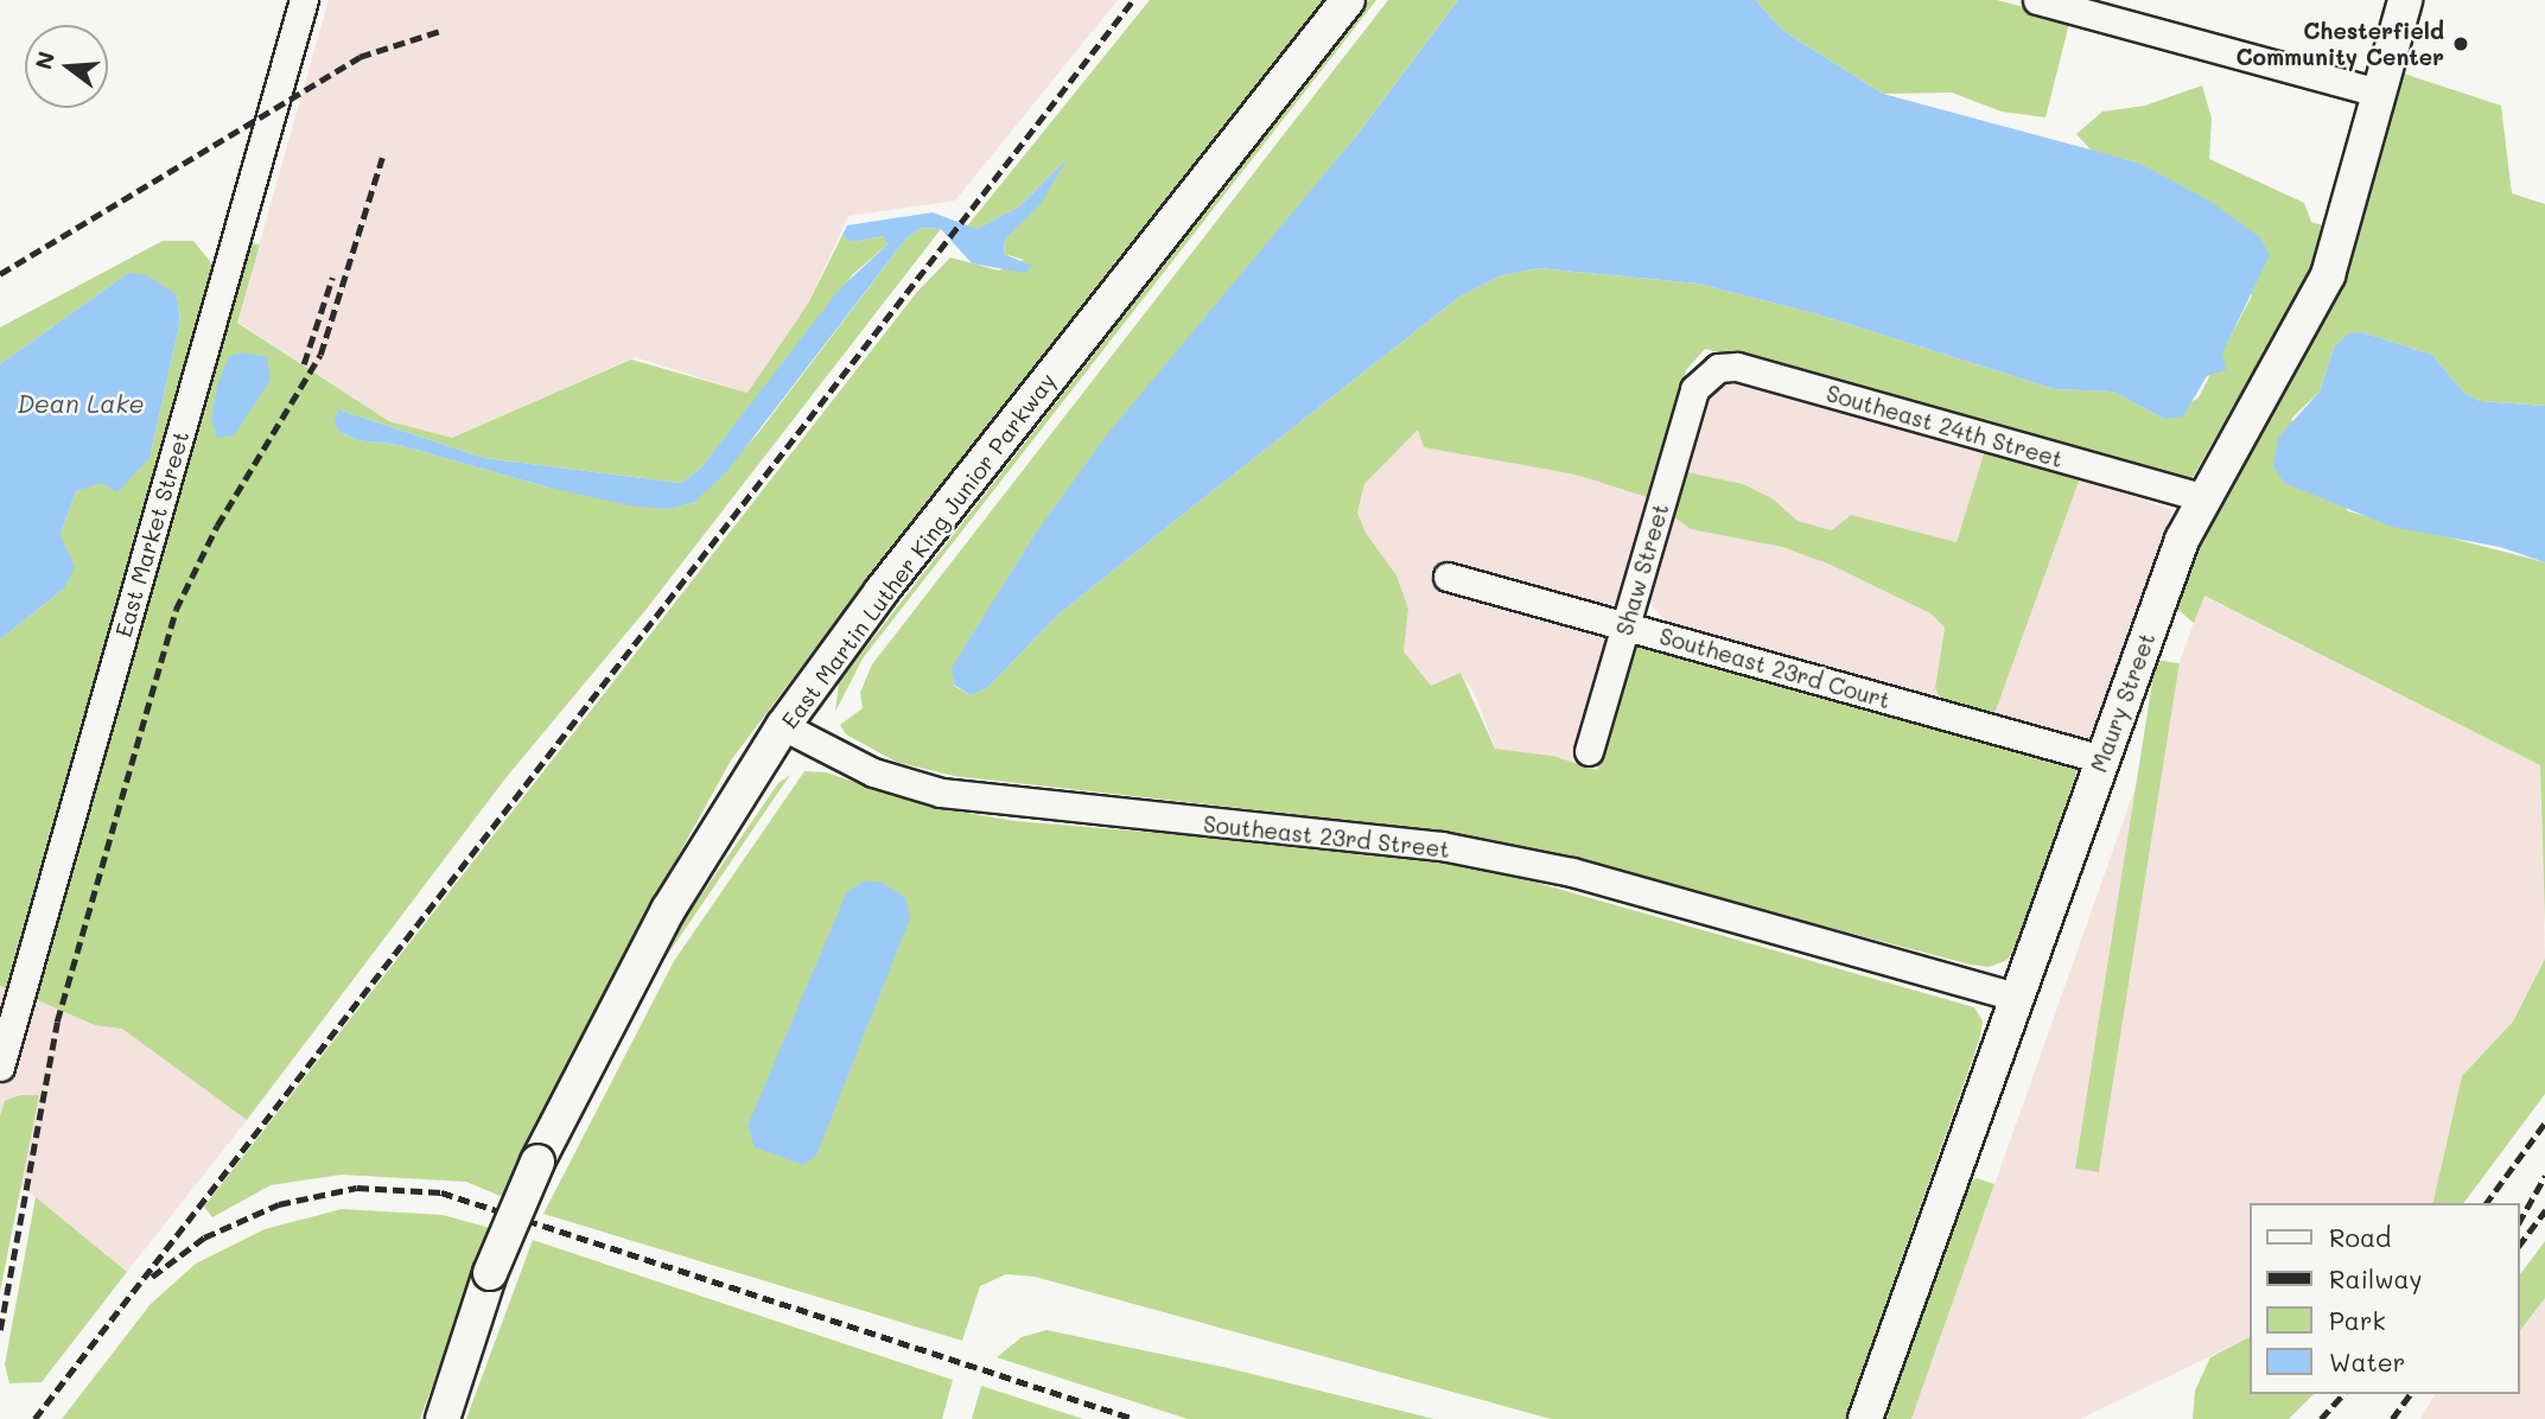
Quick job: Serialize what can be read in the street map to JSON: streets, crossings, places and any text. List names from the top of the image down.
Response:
{
  "streets": {
    "main road": ["East Martin Luther King Junior Parkway", "Maury Street"],
    "street": [
      "Southeast 24th Street",
      "East Market Street",
      "Shaw Street",
      "Southeast 23rd Court",
      "Southeast 23rd Street"
    ]
  },
  "crossings": [
    ["Southeast 24th Street", "Shaw Street"],
    ["Southeast 24th Street", "Maury Street"],
    ["East Martin Luther King Junior Parkway", "Southeast 23rd Street"],
    ["Shaw Street", "Southeast 23rd Court"],
    ["Southeast 23rd Court", "Maury Street"],
    ["Maury Street", "Southeast 23rd Street"]
  ],
  "water": ["Dean Lake"],
  "places": ["Chesterfield Community Center"],
  "legend": [
    "Road",
    "Railway",
    "Park",
    "Water"
  ],
  "north": "left"
}
